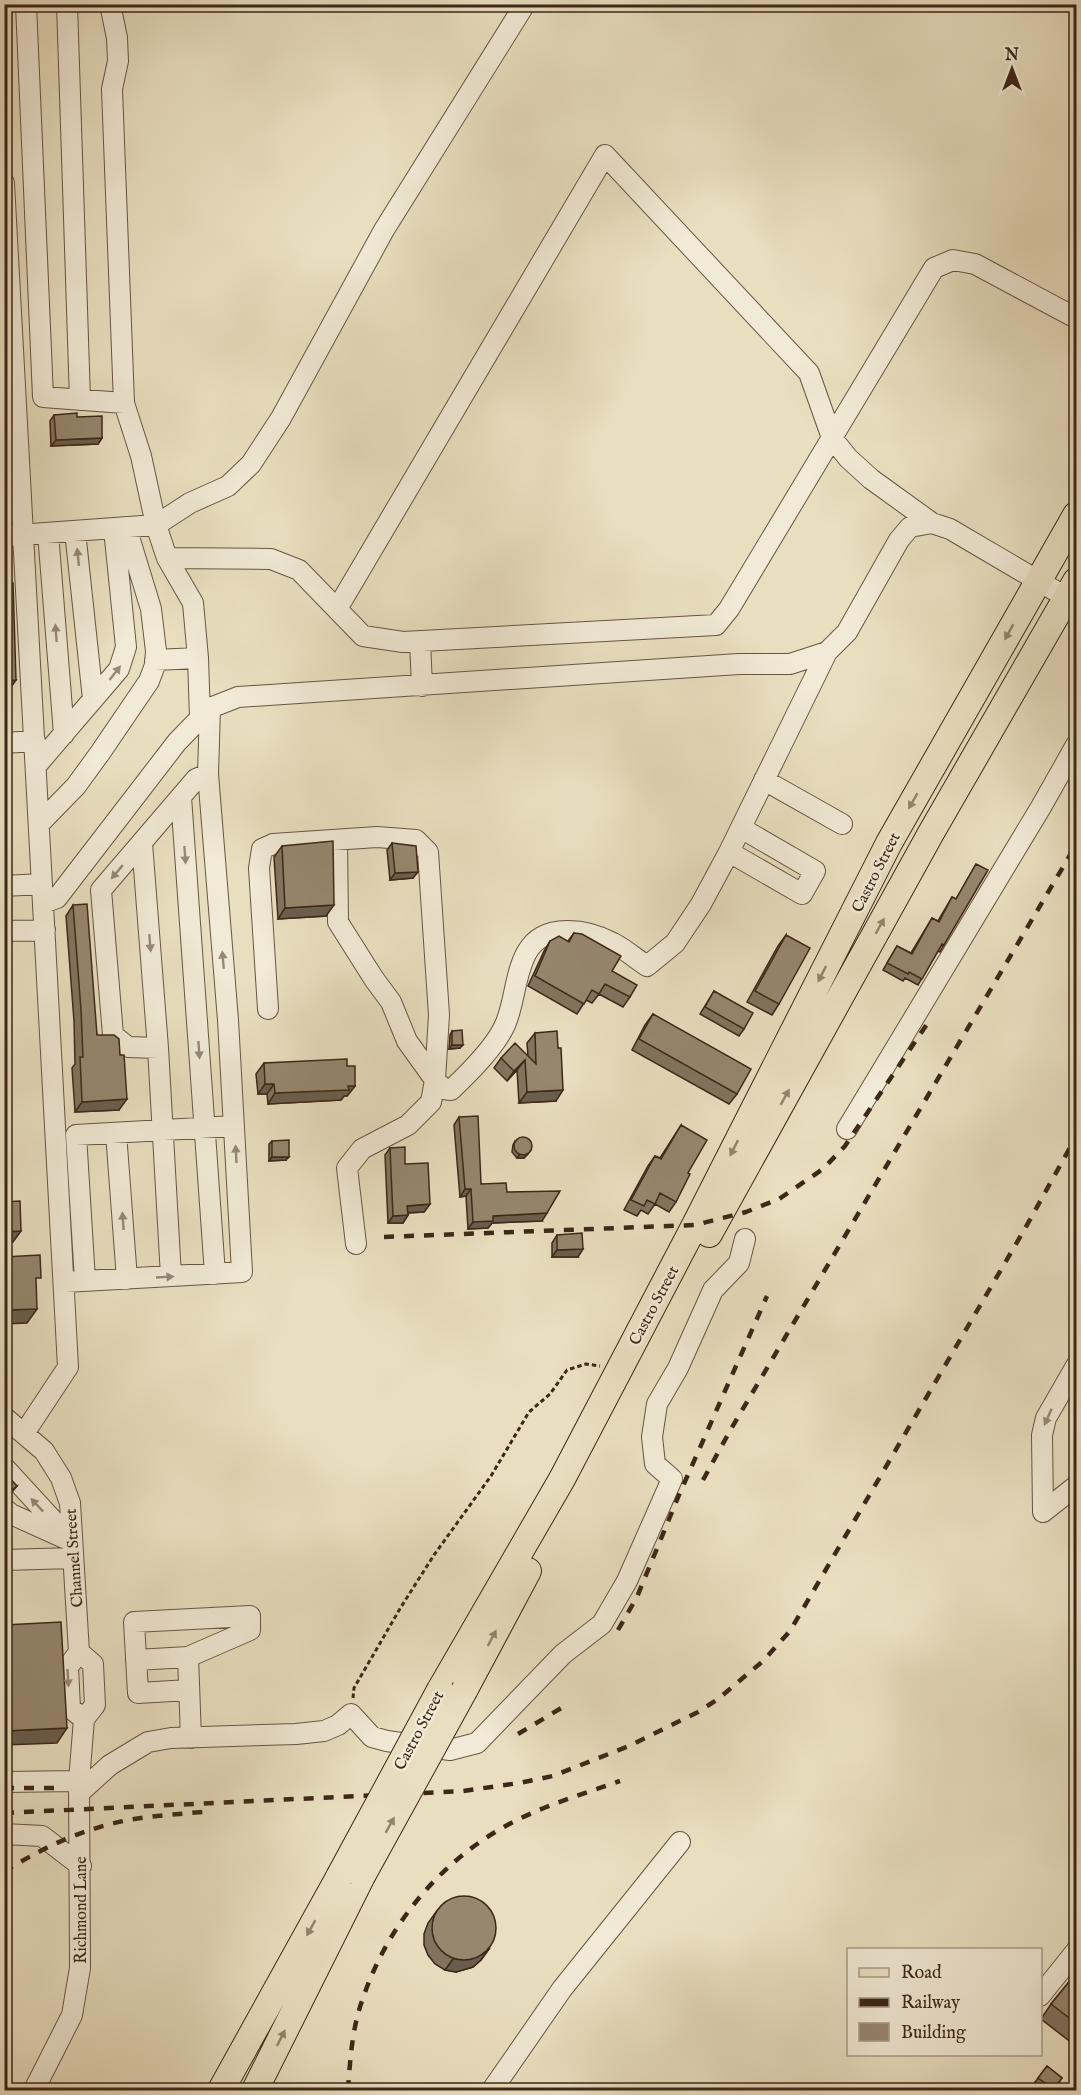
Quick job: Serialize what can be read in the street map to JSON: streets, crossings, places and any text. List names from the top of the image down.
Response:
{
  "streets": {
    "main road": ["Castro Street"],
    "street": ["Channel Street", "Richmond Lane"]
  },
  "crossings": [
    ["Channel Street", "Richmond Lane"]
  ],
  "legend": ["Road", "Railway", "Building"],
  "north": "top"
}
